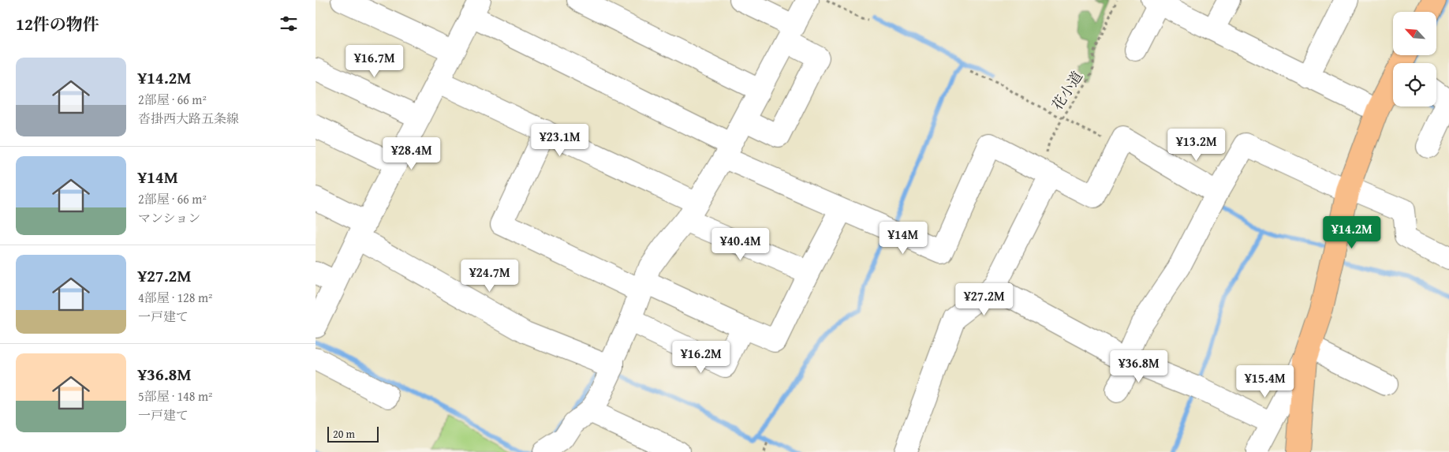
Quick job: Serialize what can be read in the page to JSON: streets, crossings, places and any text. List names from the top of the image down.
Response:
{
  "streets": {
    "path": ["花小道"]
  },
  "scale_bar": "20 m",
  "north": "top left",
  "page": {
    "heading": "12件の物件",
    "price": [
      "¥16.7M",
      "¥23.1M",
      "¥13.2M",
      "¥28.4M",
      "¥14.2M",
      "¥14M",
      "¥40.4M",
      "¥24.7M",
      "¥27.2M",
      "¥16.2M",
      "¥36.8M",
      "¥15.4M"
    ],
    "list": [
      {
        "name": "¥14.2M",
        "note": "2部屋 · 66 m² · 沓掛西大路五条線"
      },
      {
        "name": "¥14M",
        "note": "2部屋 · 66 m² · マンション"
      },
      {
        "name": "¥27.2M",
        "note": "4部屋 · 128 m² · 一戸建て"
      },
      {
        "name": "¥36.8M",
        "note": "5部屋 · 148 m² · 一戸建て"
      }
    ],
    "scale": "20 m"
  }
}
